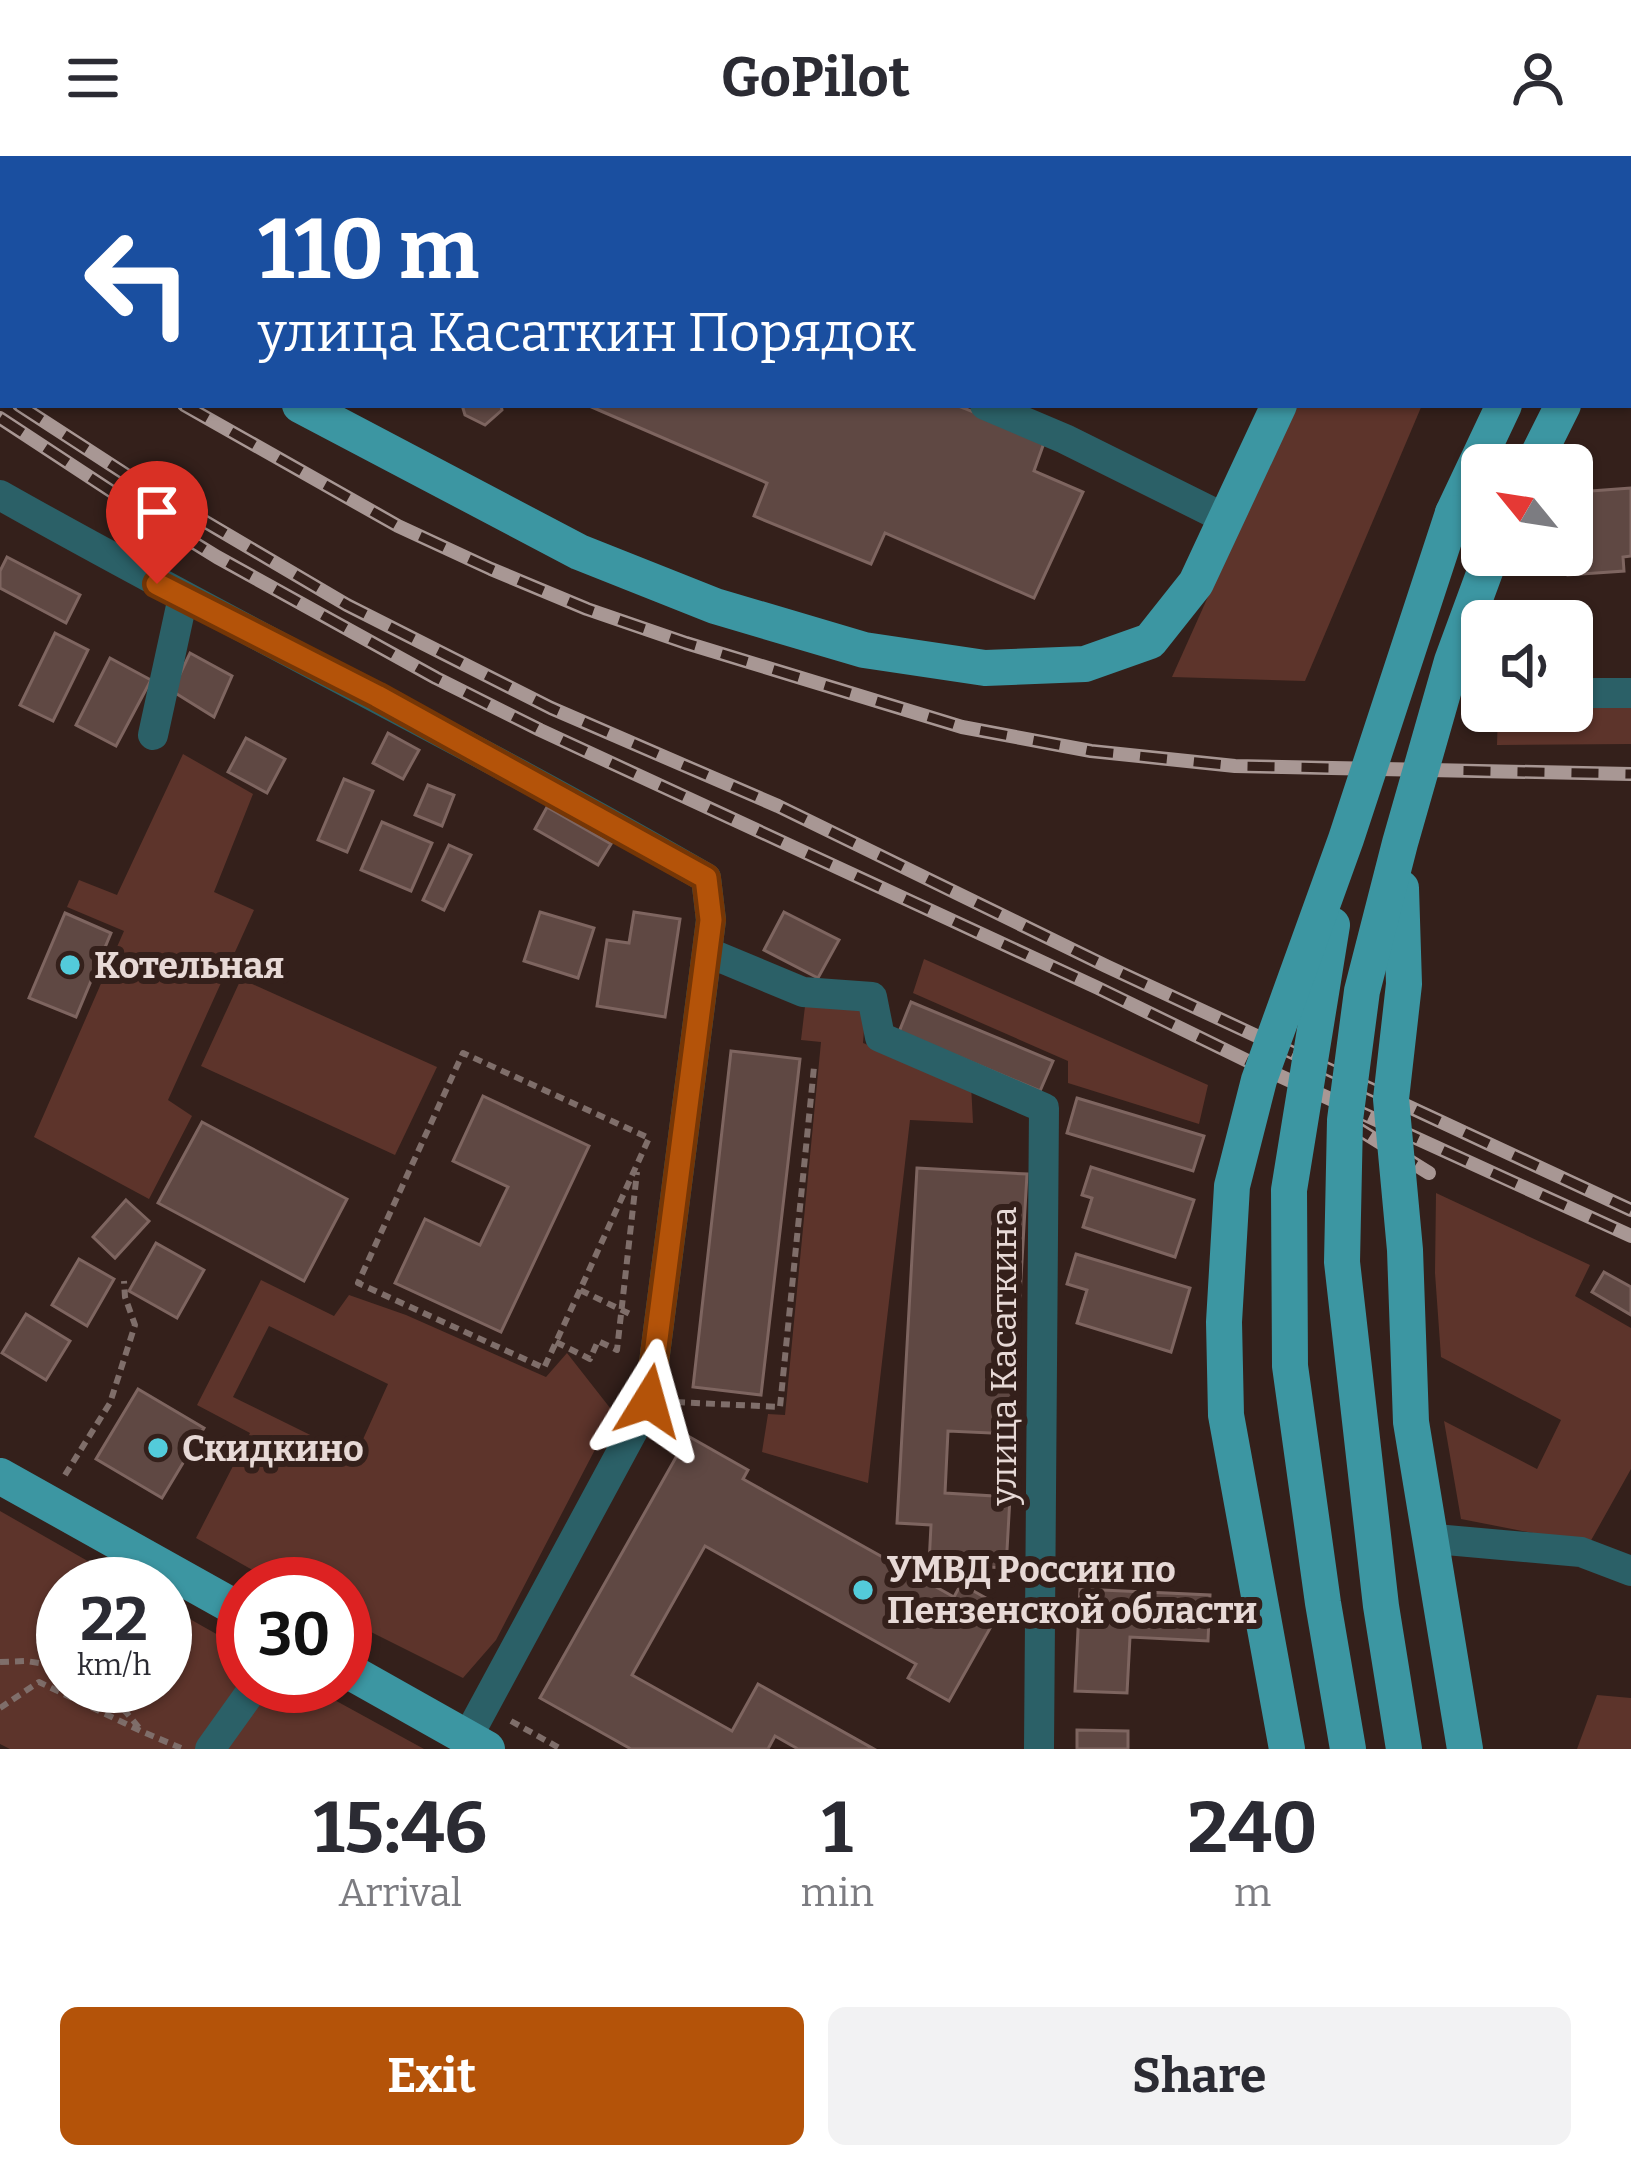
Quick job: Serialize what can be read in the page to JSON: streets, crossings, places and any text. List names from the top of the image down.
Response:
{
  "streets": {
    "street": ["улица Касаткина"]
  },
  "places": ["Котельная", "Скидкино", "УМВД России по Пензенской области"],
  "north": "top left",
  "page": {
    "header": "GoPilot",
    "turn": ["110 m", "улица Касаткин Порядок"],
    "speed": "22 km/h",
    "limit": "30",
    "eta": [
      "15:46",
      "Arrival",
      "1",
      "min",
      "240",
      "m"
    ],
    "buttons": ["Exit", "Share"]
  }
}
